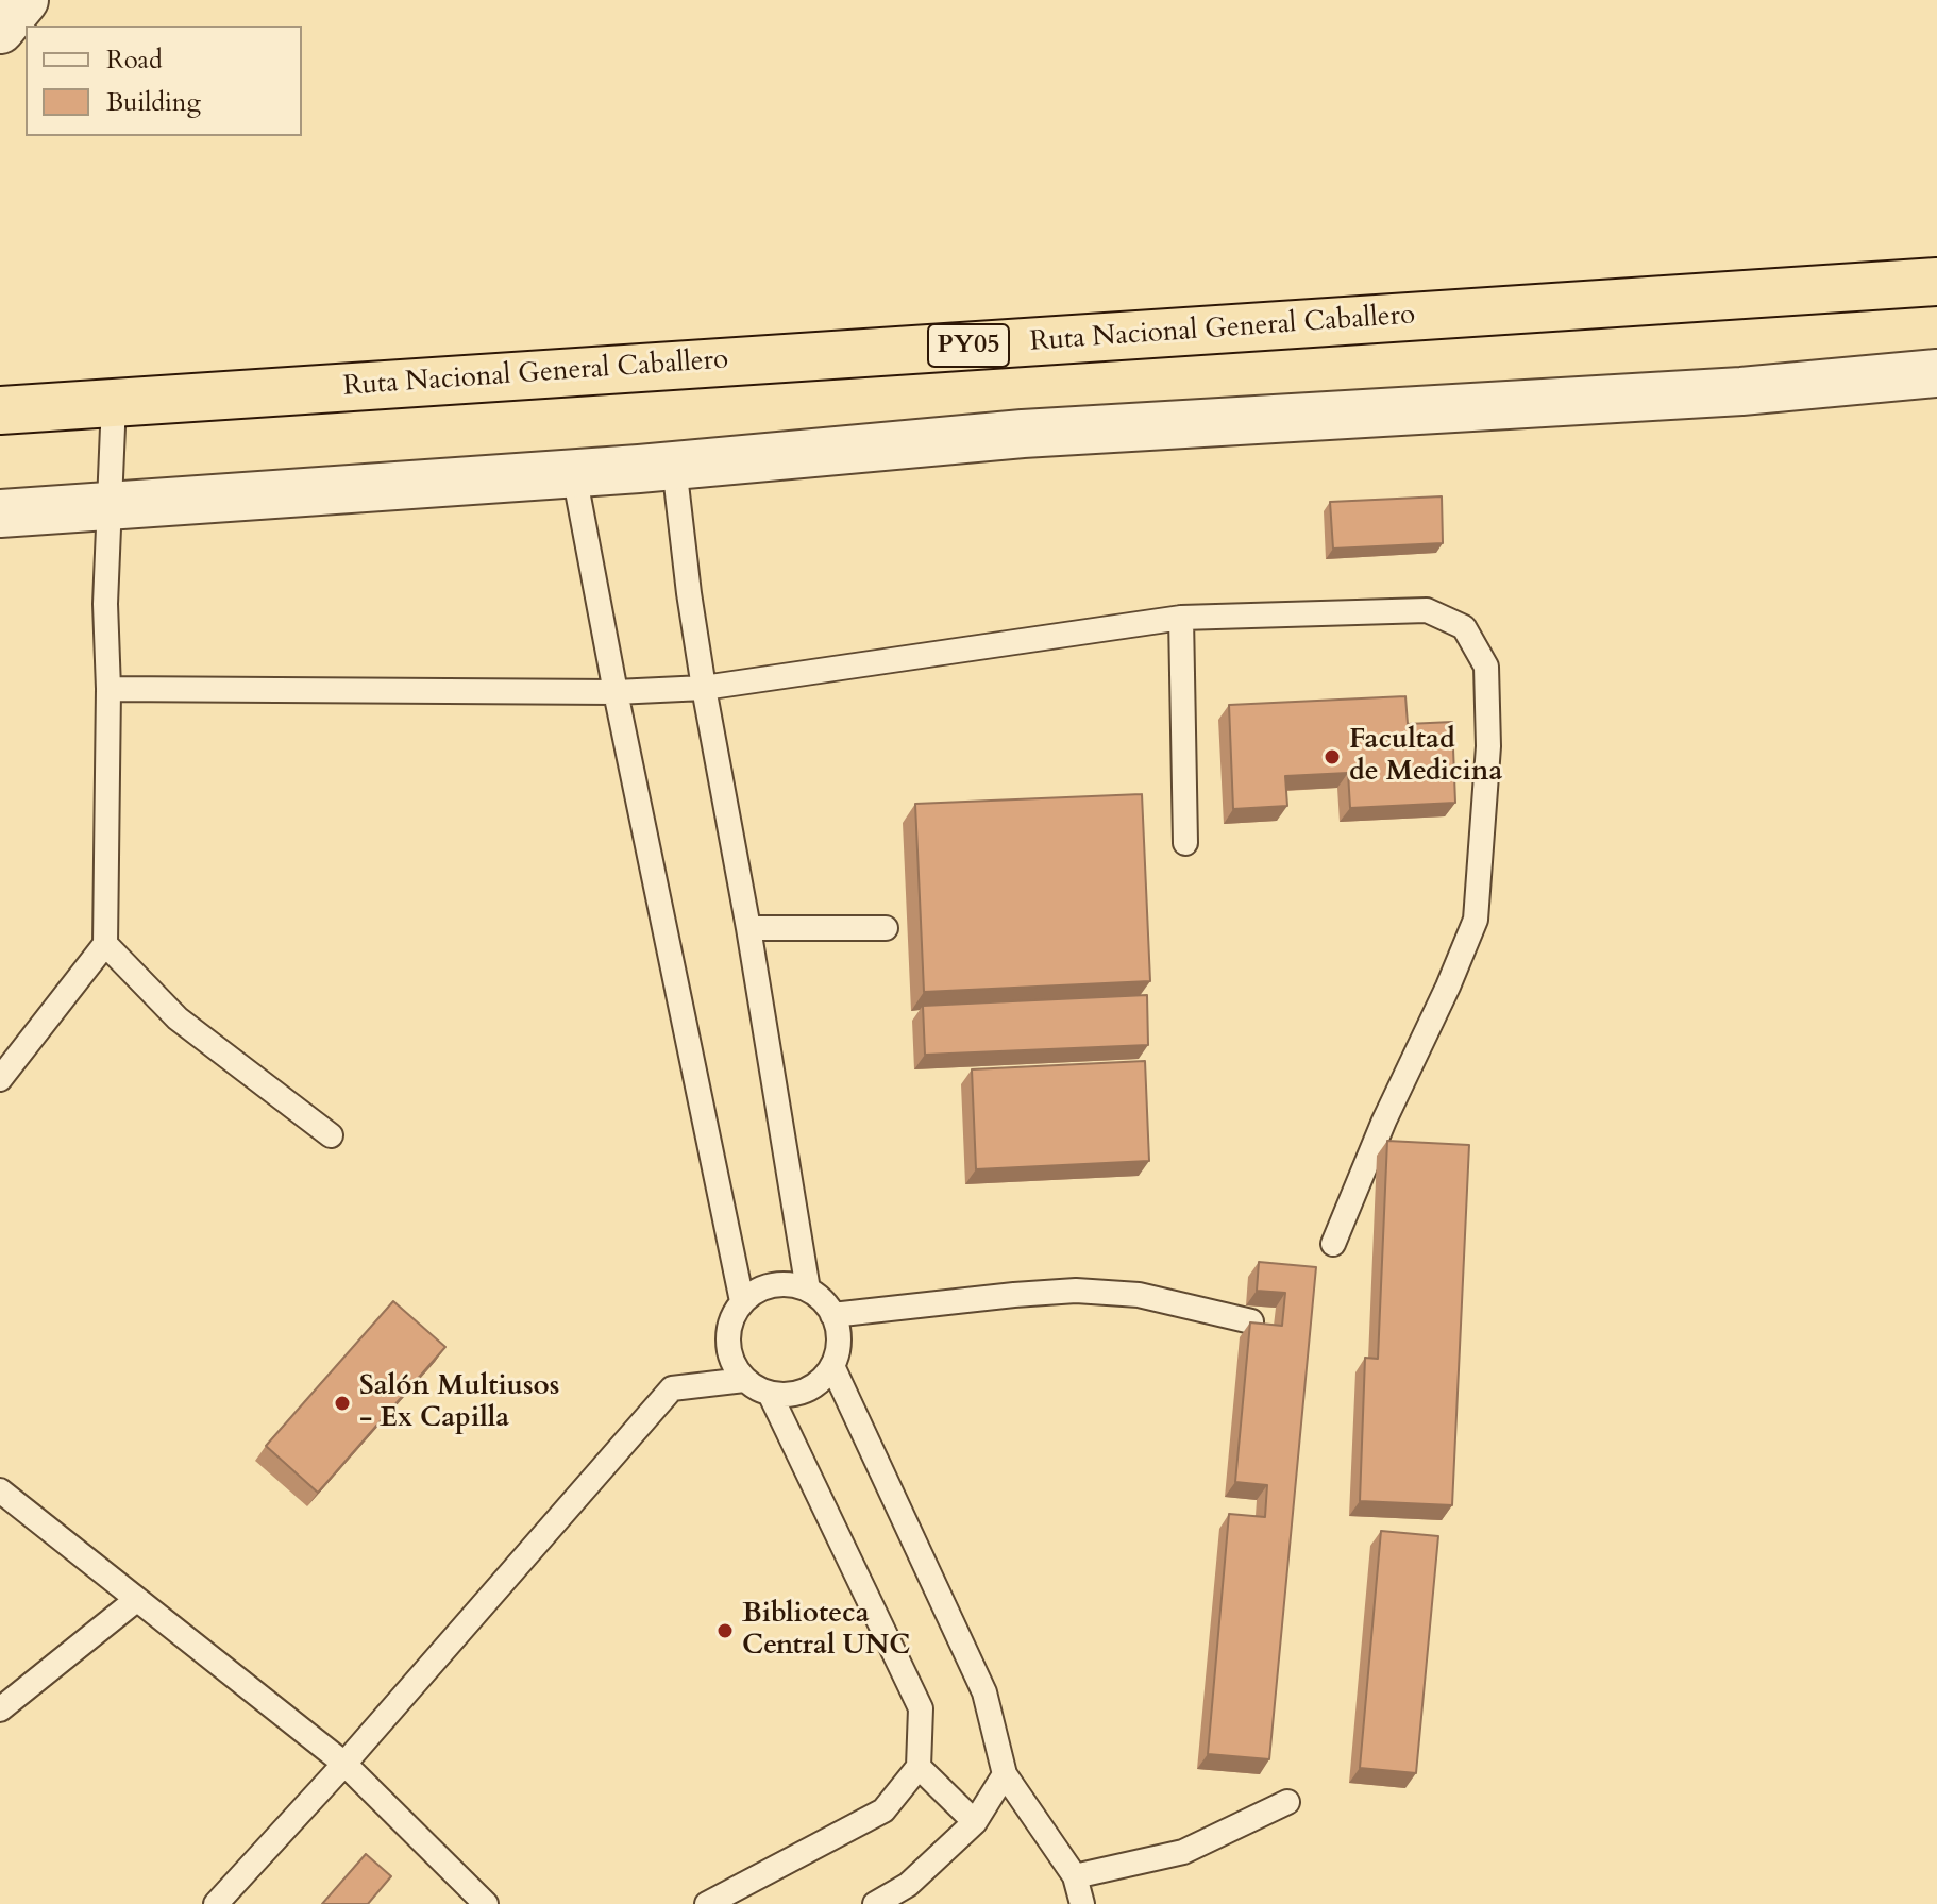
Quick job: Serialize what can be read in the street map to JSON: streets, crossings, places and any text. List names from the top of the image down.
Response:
{
  "streets": {
    "highway": ["Ruta Nacional General Caballero", "PY05"]
  },
  "places": ["Facultad de Medicina", "Salón Multiusos - Ex Capilla", "Biblioteca Central UNC"],
  "legend": ["Road", "Building"]
}
